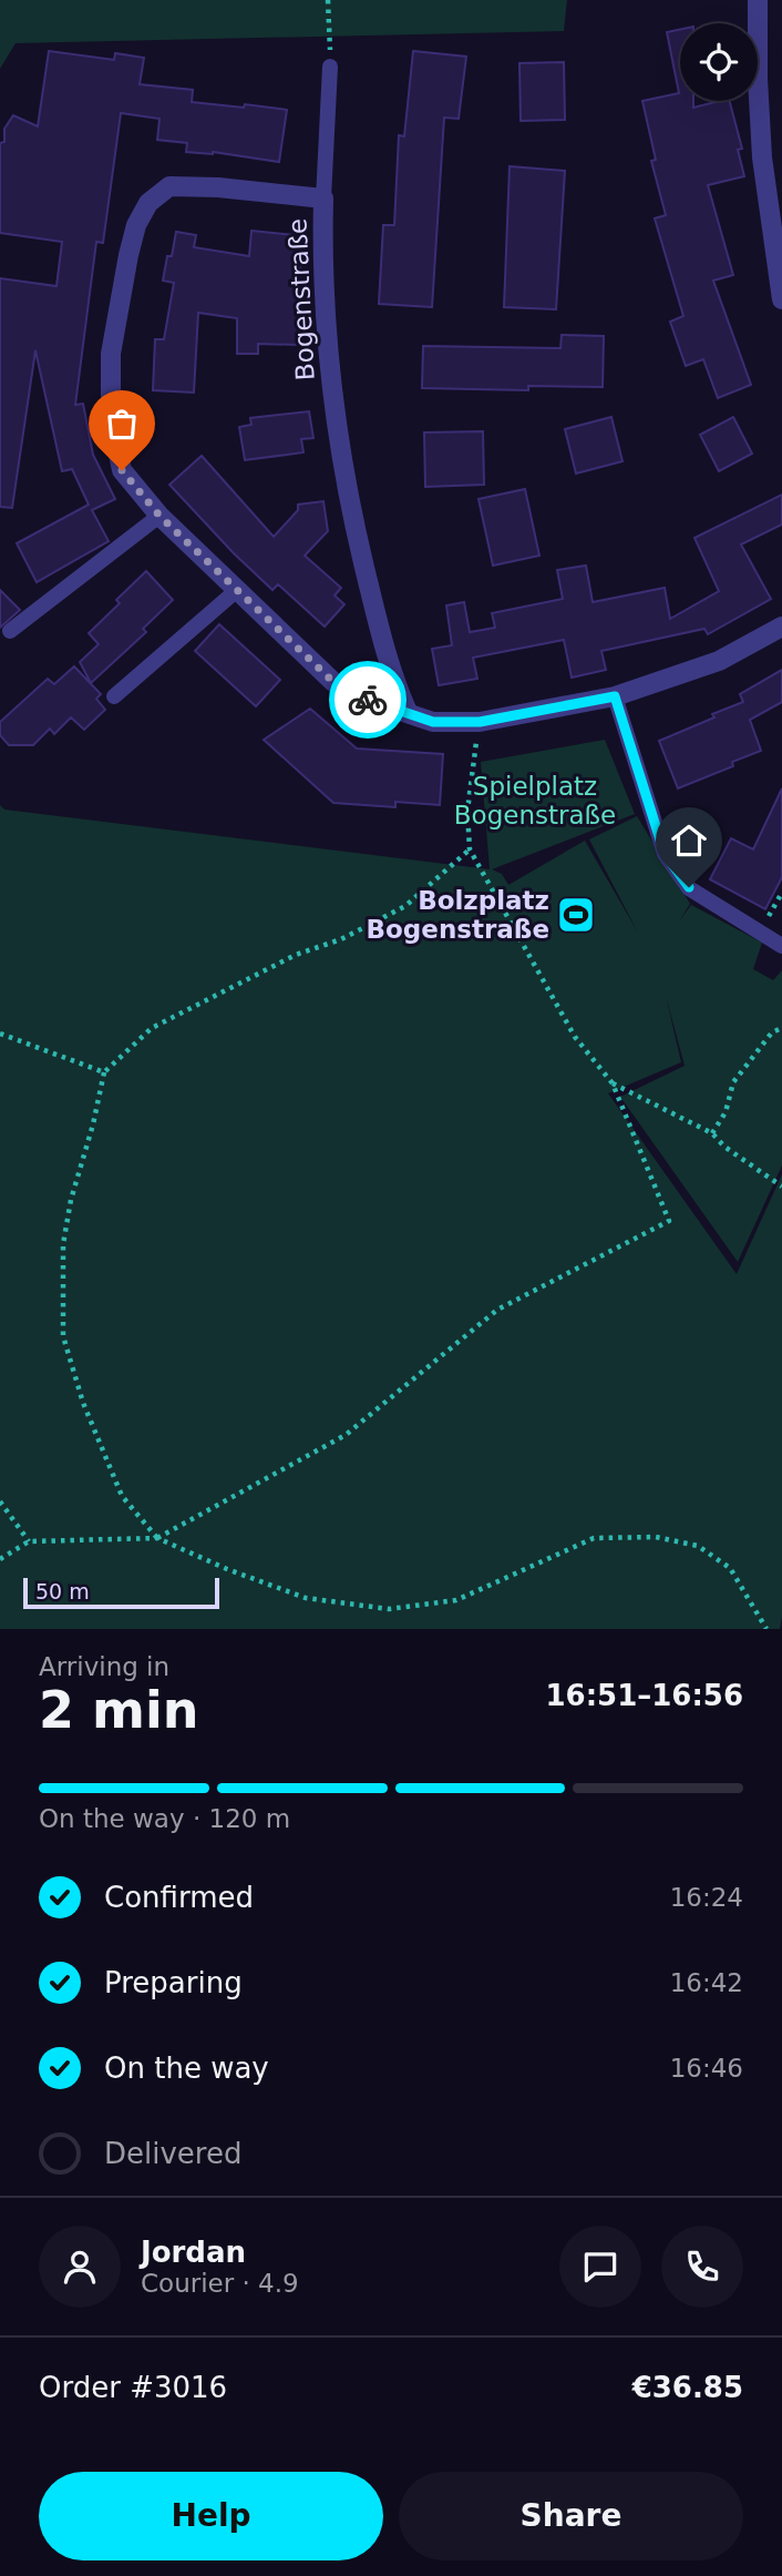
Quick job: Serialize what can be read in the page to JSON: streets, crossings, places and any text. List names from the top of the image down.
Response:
{
  "streets": {
    "street": ["Bogenstraße"]
  },
  "parks": ["Spielplatz Bogenstraße"],
  "places": {
    "sports": ["Bolzplatz Bogenstraße"]
  },
  "scale_bar": "50 m",
  "page": {
    "scale": "50 m",
    "heading": ["2 min", "Arriving in", "16:51–16:56"],
    "panel": [
      "Jordan",
      "Courier · 4.9",
      "Order #3016",
      "€36.85"
    ],
    "bar": "On the way · 120 m",
    "list": [
      ["Confirmed", "16:24"],
      ["Preparing", "16:42"],
      ["On the way", "16:46"],
      "Delivered"
    ],
    "buttons": ["Help", "Share"]
  }
}
